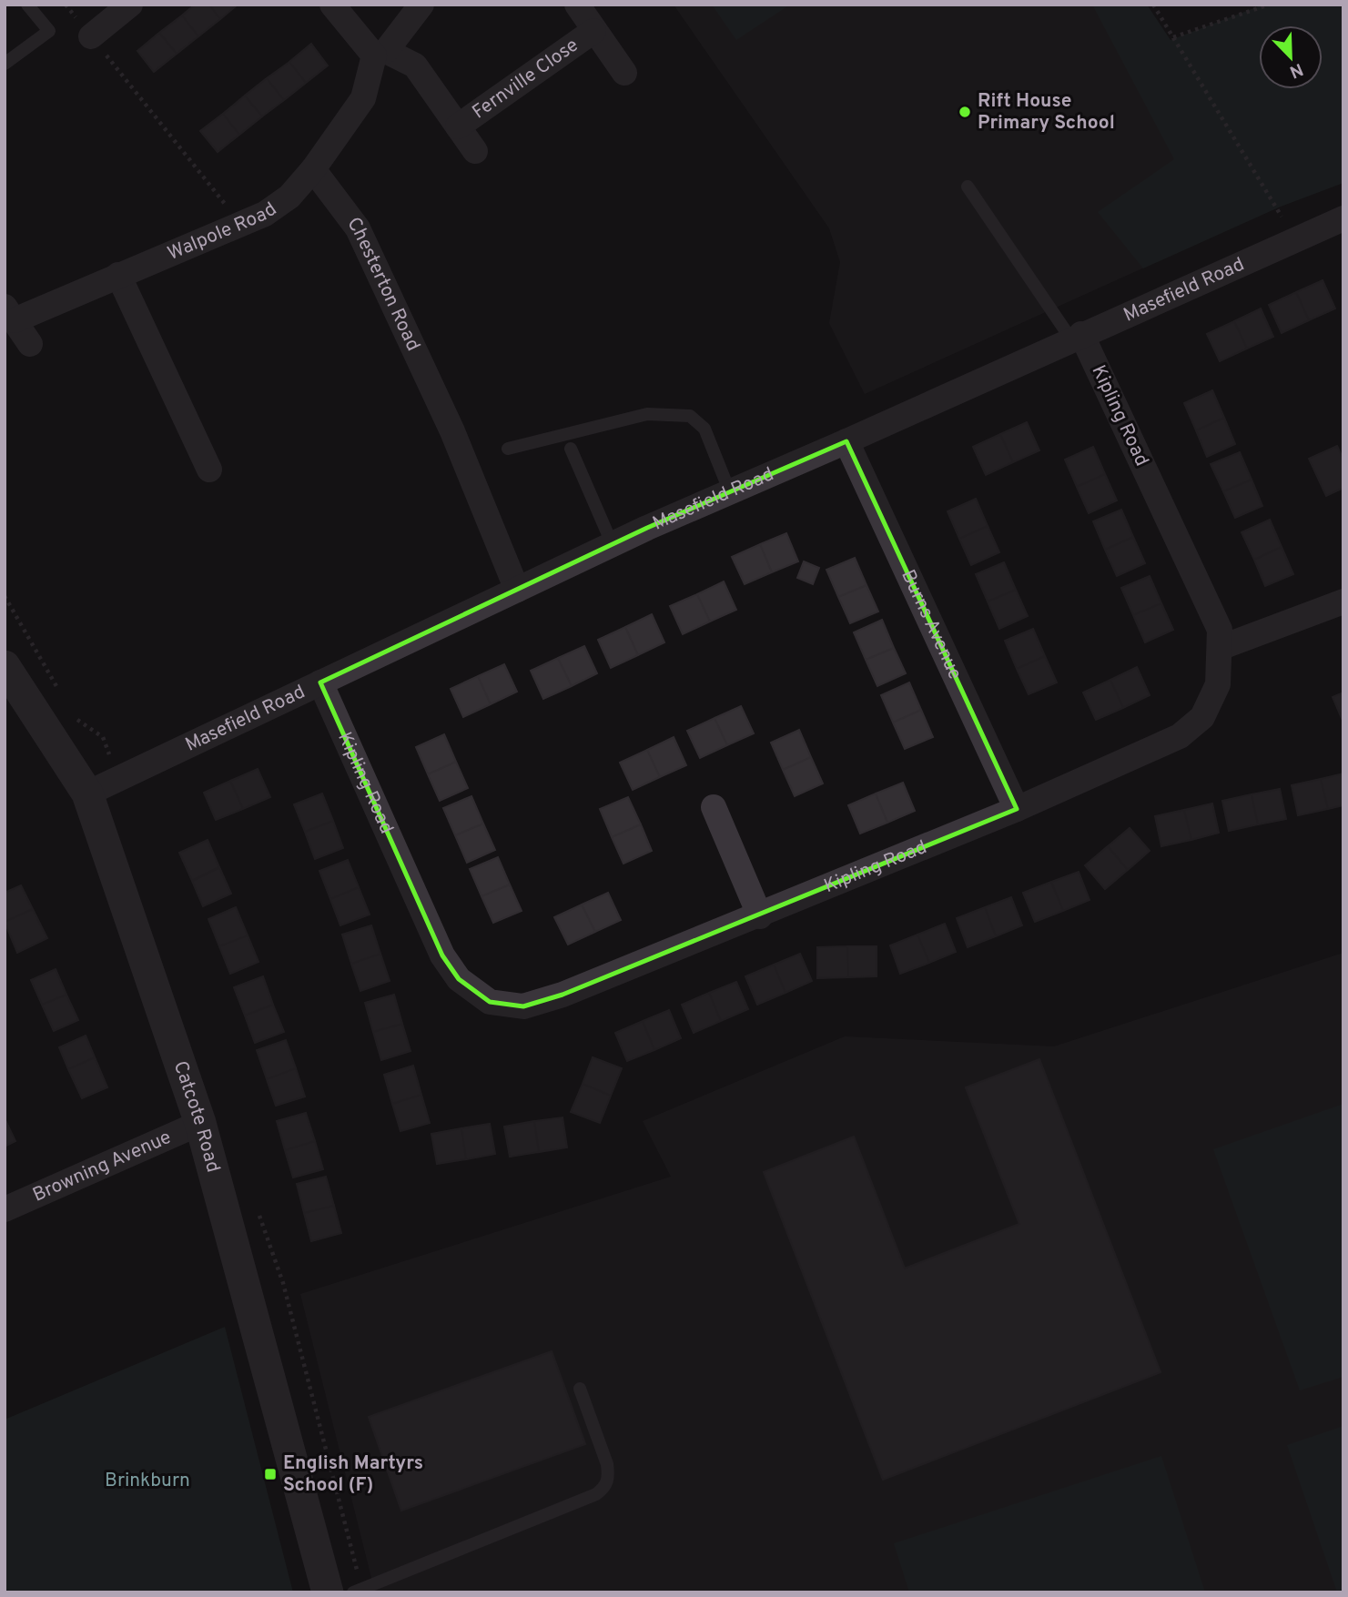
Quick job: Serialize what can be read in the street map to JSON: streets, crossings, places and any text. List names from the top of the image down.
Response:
{
  "streets": {
    "street": [
      "Fernville Close",
      "Walpole Road",
      "Chesterton Road",
      "Masefield Road",
      "Kipling Road",
      "Burns Avenue",
      "Catcote Road",
      "Browning Avenue"
    ]
  },
  "crossings": [
    ["Walpole Road", "Chesterton Road"],
    ["Chesterton Road", "Masefield Road"],
    ["Masefield Road", "Kipling Road"],
    ["Masefield Road", "Burns Avenue"],
    ["Masefield Road", "Catcote Road"],
    ["Kipling Road", "Burns Avenue"],
    ["Catcote Road", "Browning Avenue"]
  ],
  "parks": ["Brinkburn"],
  "places": {
    "other": ["Rift House Primary School"],
    "transit": ["English Martyrs School (F)"]
  },
  "north": "bottom right"
}
